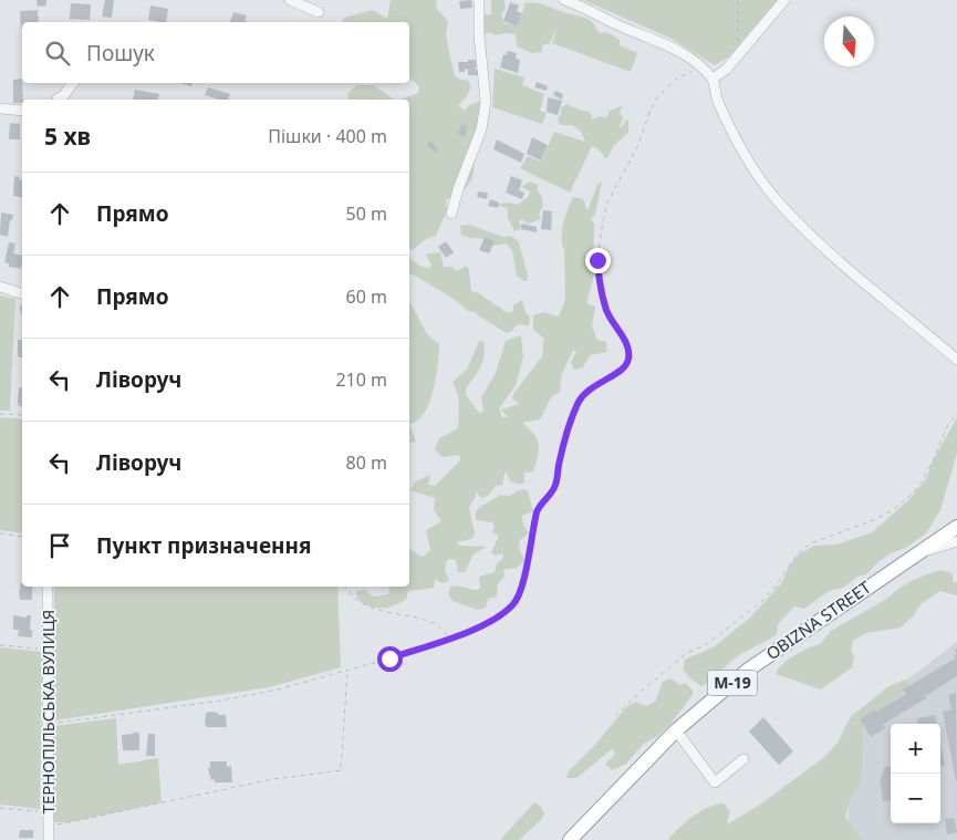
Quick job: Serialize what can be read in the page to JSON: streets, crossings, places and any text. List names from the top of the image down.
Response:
{
  "streets": {
    "highway": ["OBIZNA STREET", "М-19"],
    "street": ["ТЕРНОПІЛЬСЬКА ВУЛИЦЯ"]
  },
  "north": "bottom",
  "page": {
    "search": "Пошук",
    "heading": ["5 хв", "Пішки · 400 m"],
    "list": [
      ["Прямо", "50 m"],
      ["Прямо", "60 m"],
      ["Ліворуч", "210 m"],
      ["Ліворуч", "80 m"],
      "Пункт призначення"
    ],
    "map_buttons": ["+", "−"]
  }
}
